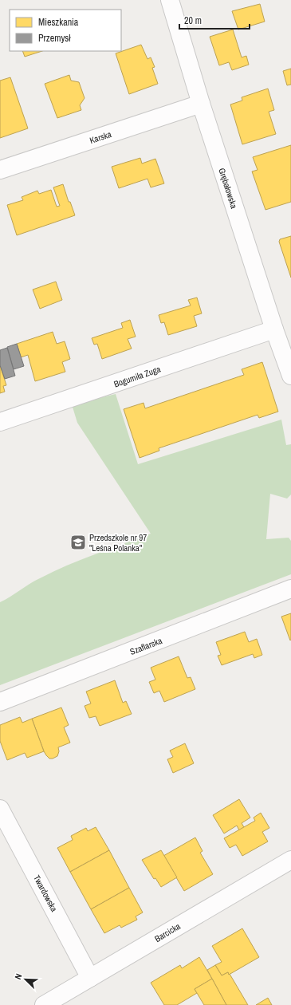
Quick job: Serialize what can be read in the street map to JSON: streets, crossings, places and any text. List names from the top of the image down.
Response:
{
  "streets": {
    "street": [
      "Karska",
      "Grębałowska",
      "Bogumiła Zuga",
      "Szaflarska",
      "Twardowska",
      "Barcicka"
    ]
  },
  "crossings": [
    ["Karska", "Grębałowska"],
    ["Grębałowska", "Bogumiła Zuga"],
    ["Twardowska", "Barcicka"]
  ],
  "places": {
    "school or university": ["Przedszkole nr 97 \"Leśna Polanka\""]
  },
  "legend": ["Mieszkania", "Przemysł"],
  "scale_bar": "20 m",
  "north": "top left"
}
